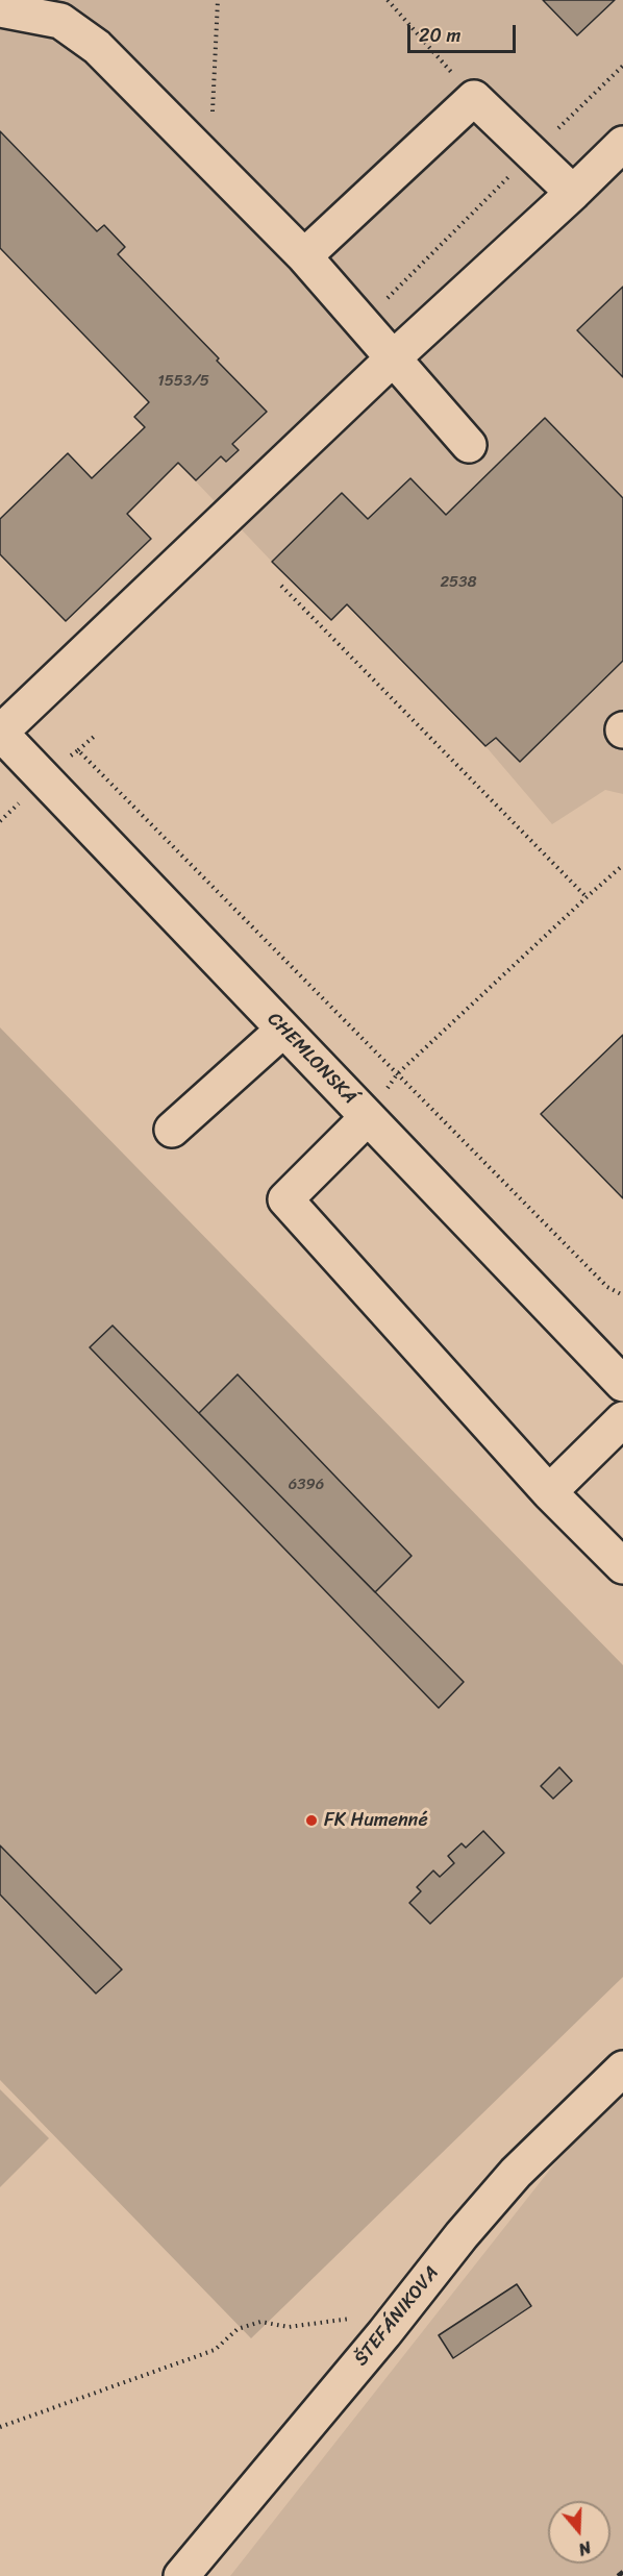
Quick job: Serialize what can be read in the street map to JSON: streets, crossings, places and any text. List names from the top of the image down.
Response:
{
  "streets": {
    "street": ["CHEMLONSKÁ", "ŠTEFÁNIKOVA"]
  },
  "places": ["FK Humenné"],
  "house_numbers": ["1553/5", "2538", "6396"],
  "scale_bar": "20 m",
  "north": "bottom"
}
